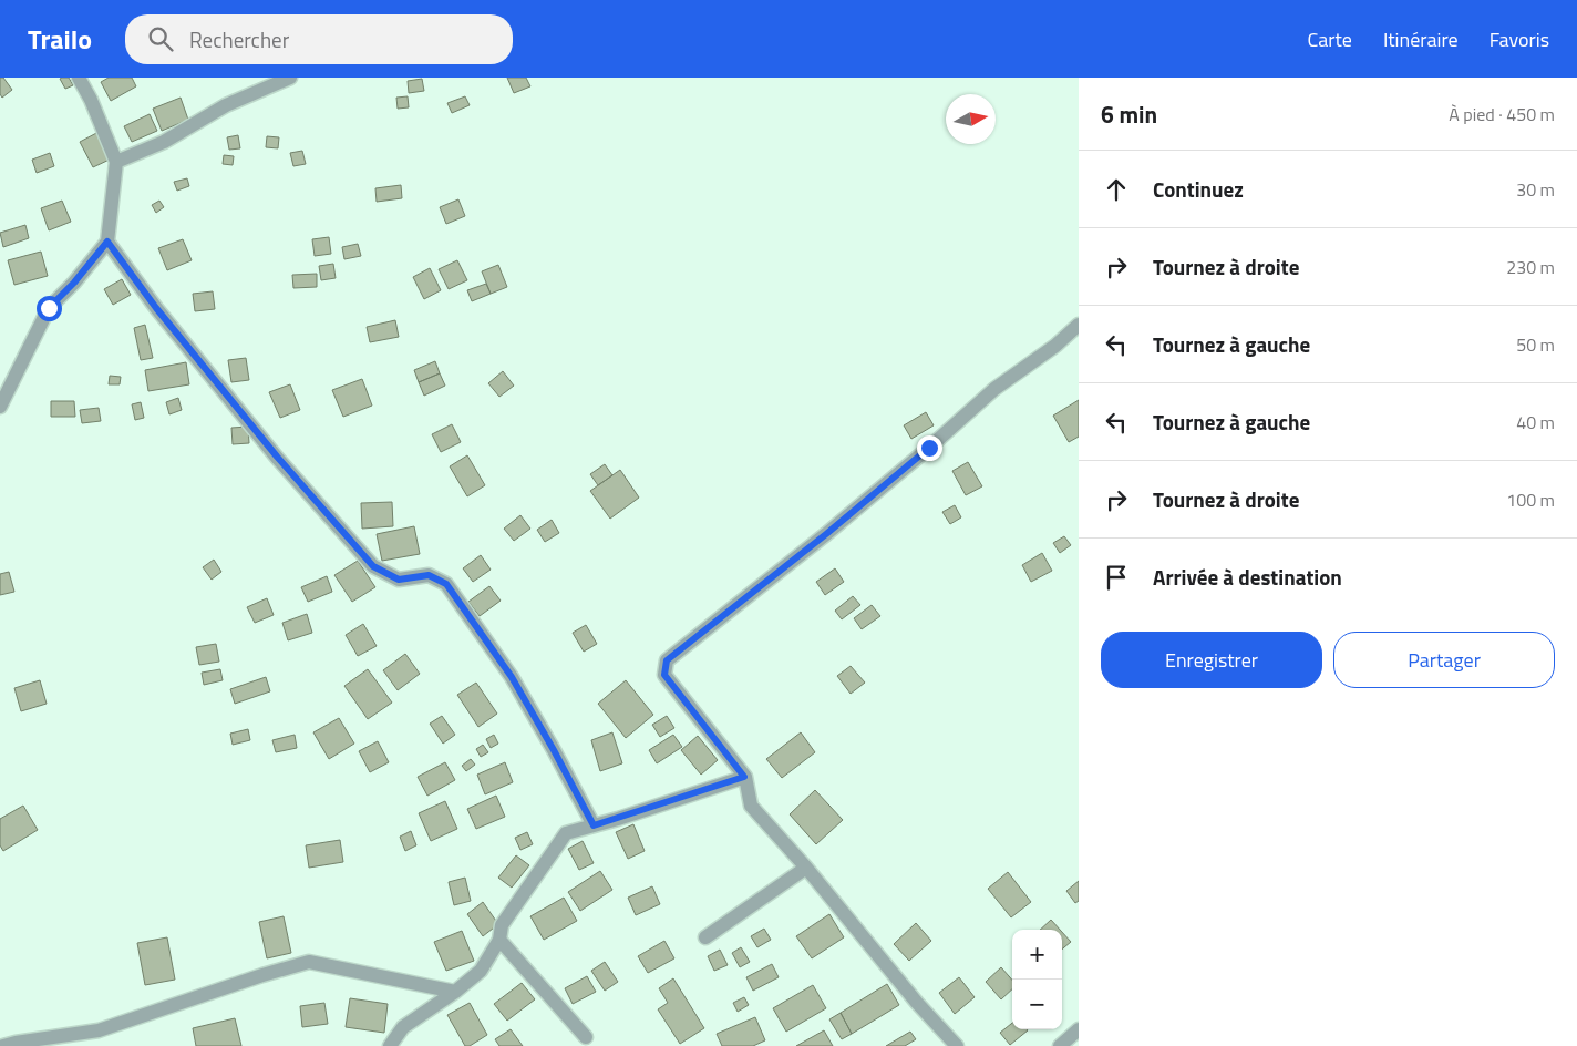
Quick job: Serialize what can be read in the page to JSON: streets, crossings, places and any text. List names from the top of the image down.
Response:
{
  "north": "right",
  "page": {
    "header": "Trailo",
    "search": "Rechercher",
    "nav": ["Carte", "Itinéraire", "Favoris"],
    "heading": ["6 min", "À pied · 450 m"],
    "list": [
      ["Continuez", "30 m"],
      ["Tournez à droite", "230 m"],
      ["Tournez à gauche", "50 m"],
      ["Tournez à gauche", "40 m"],
      ["Tournez à droite", "100 m"],
      "Arrivée à destination"
    ],
    "buttons": ["Enregistrer", "Partager"],
    "map_buttons": ["+", "−"]
  }
}
